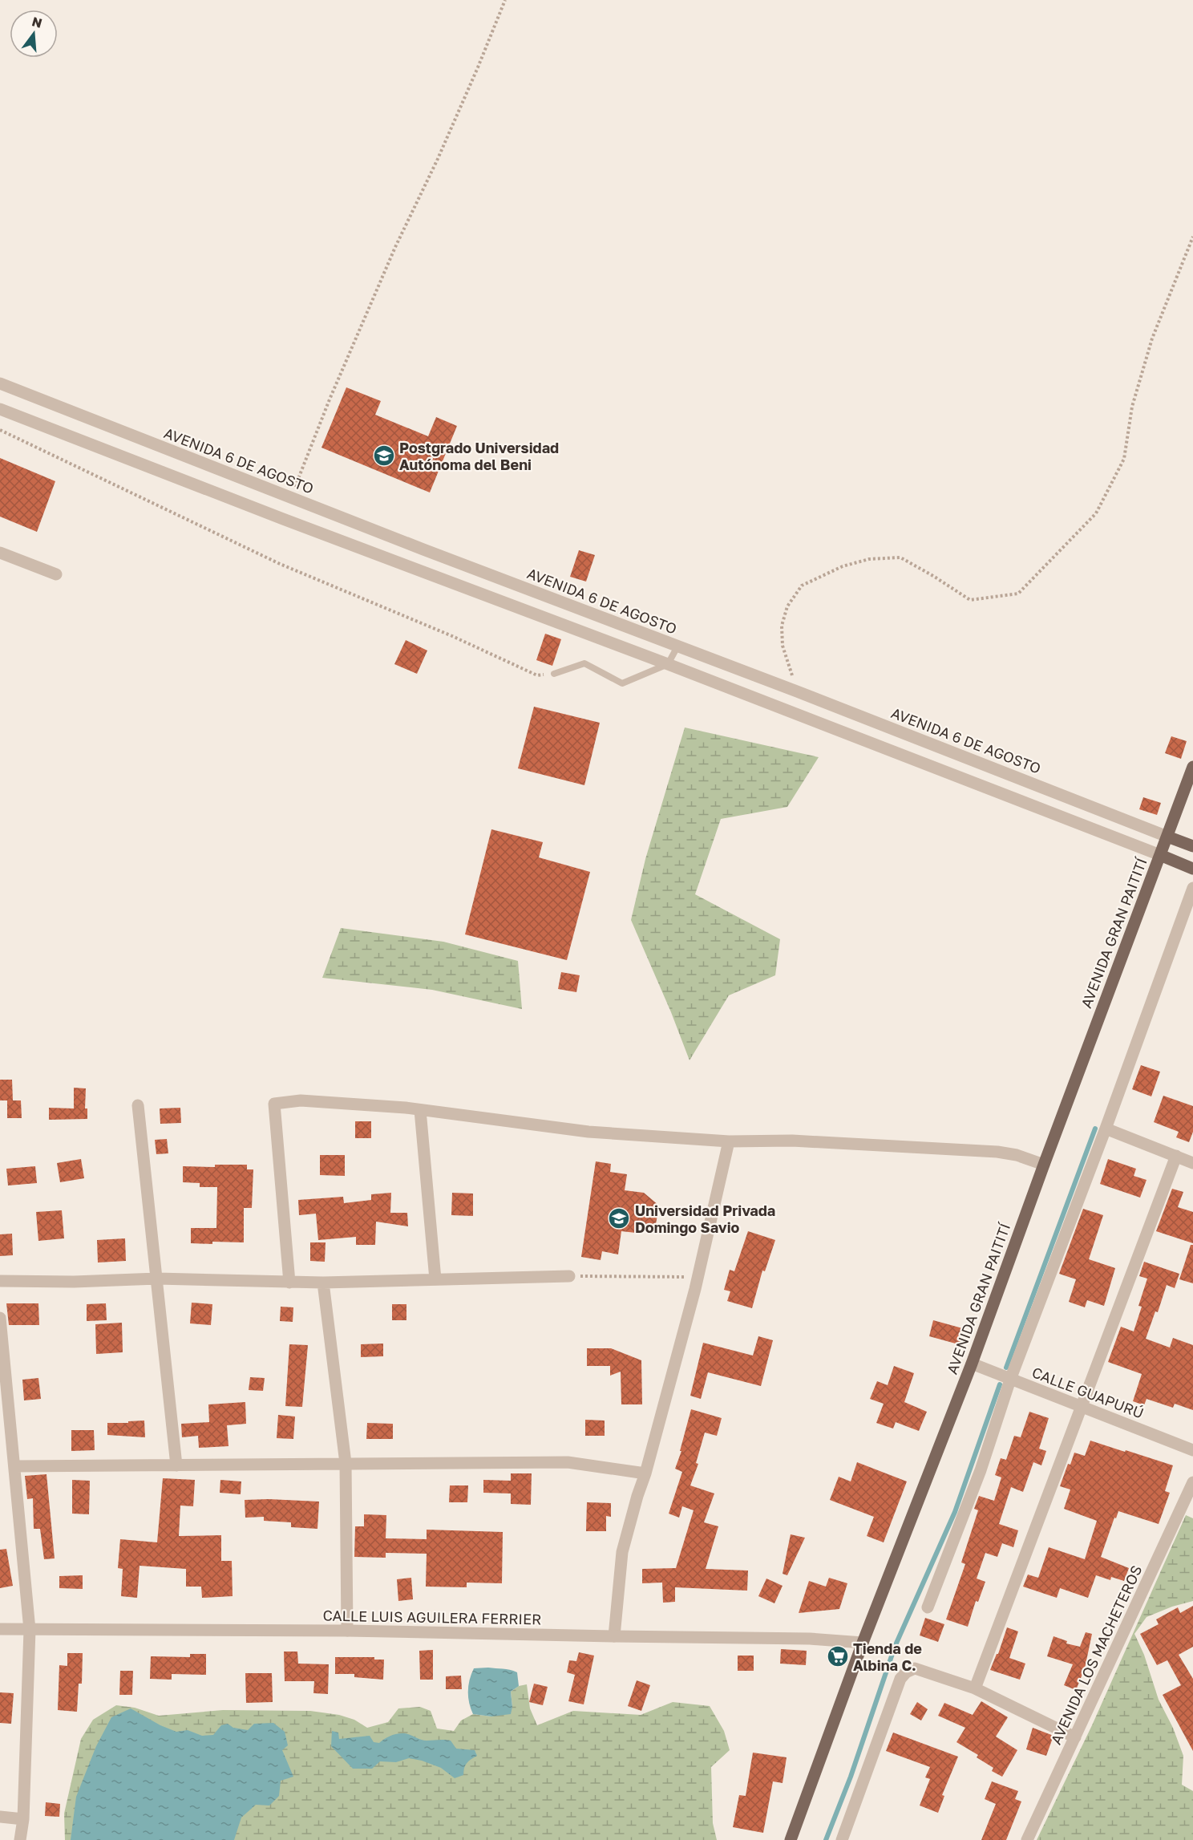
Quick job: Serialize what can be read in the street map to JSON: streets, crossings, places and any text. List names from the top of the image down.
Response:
{
  "streets": {
    "main road": ["AVENIDA 6 DE AGOSTO", "AVENIDA GRAN PAITITÍ"],
    "street": ["CALLE GUAPURÚ", "CALLE LUIS AGUILERA FERRIER", "AVENIDA LOS MACHETEROS"]
  },
  "crossings": [
    ["AVENIDA 6 DE AGOSTO", "AVENIDA GRAN PAITITÍ"],
    ["AVENIDA GRAN PAITITÍ", "CALLE GUAPURÚ"],
    ["AVENIDA GRAN PAITITÍ", "CALLE LUIS AGUILERA FERRIER"]
  ],
  "places": {
    "school or university": ["Postgrado Universidad Autónoma del Beni", "Universidad Privada Domingo Savio"],
    "supermarket": ["Tienda de Albina C."]
  },
  "north": "top"
}
